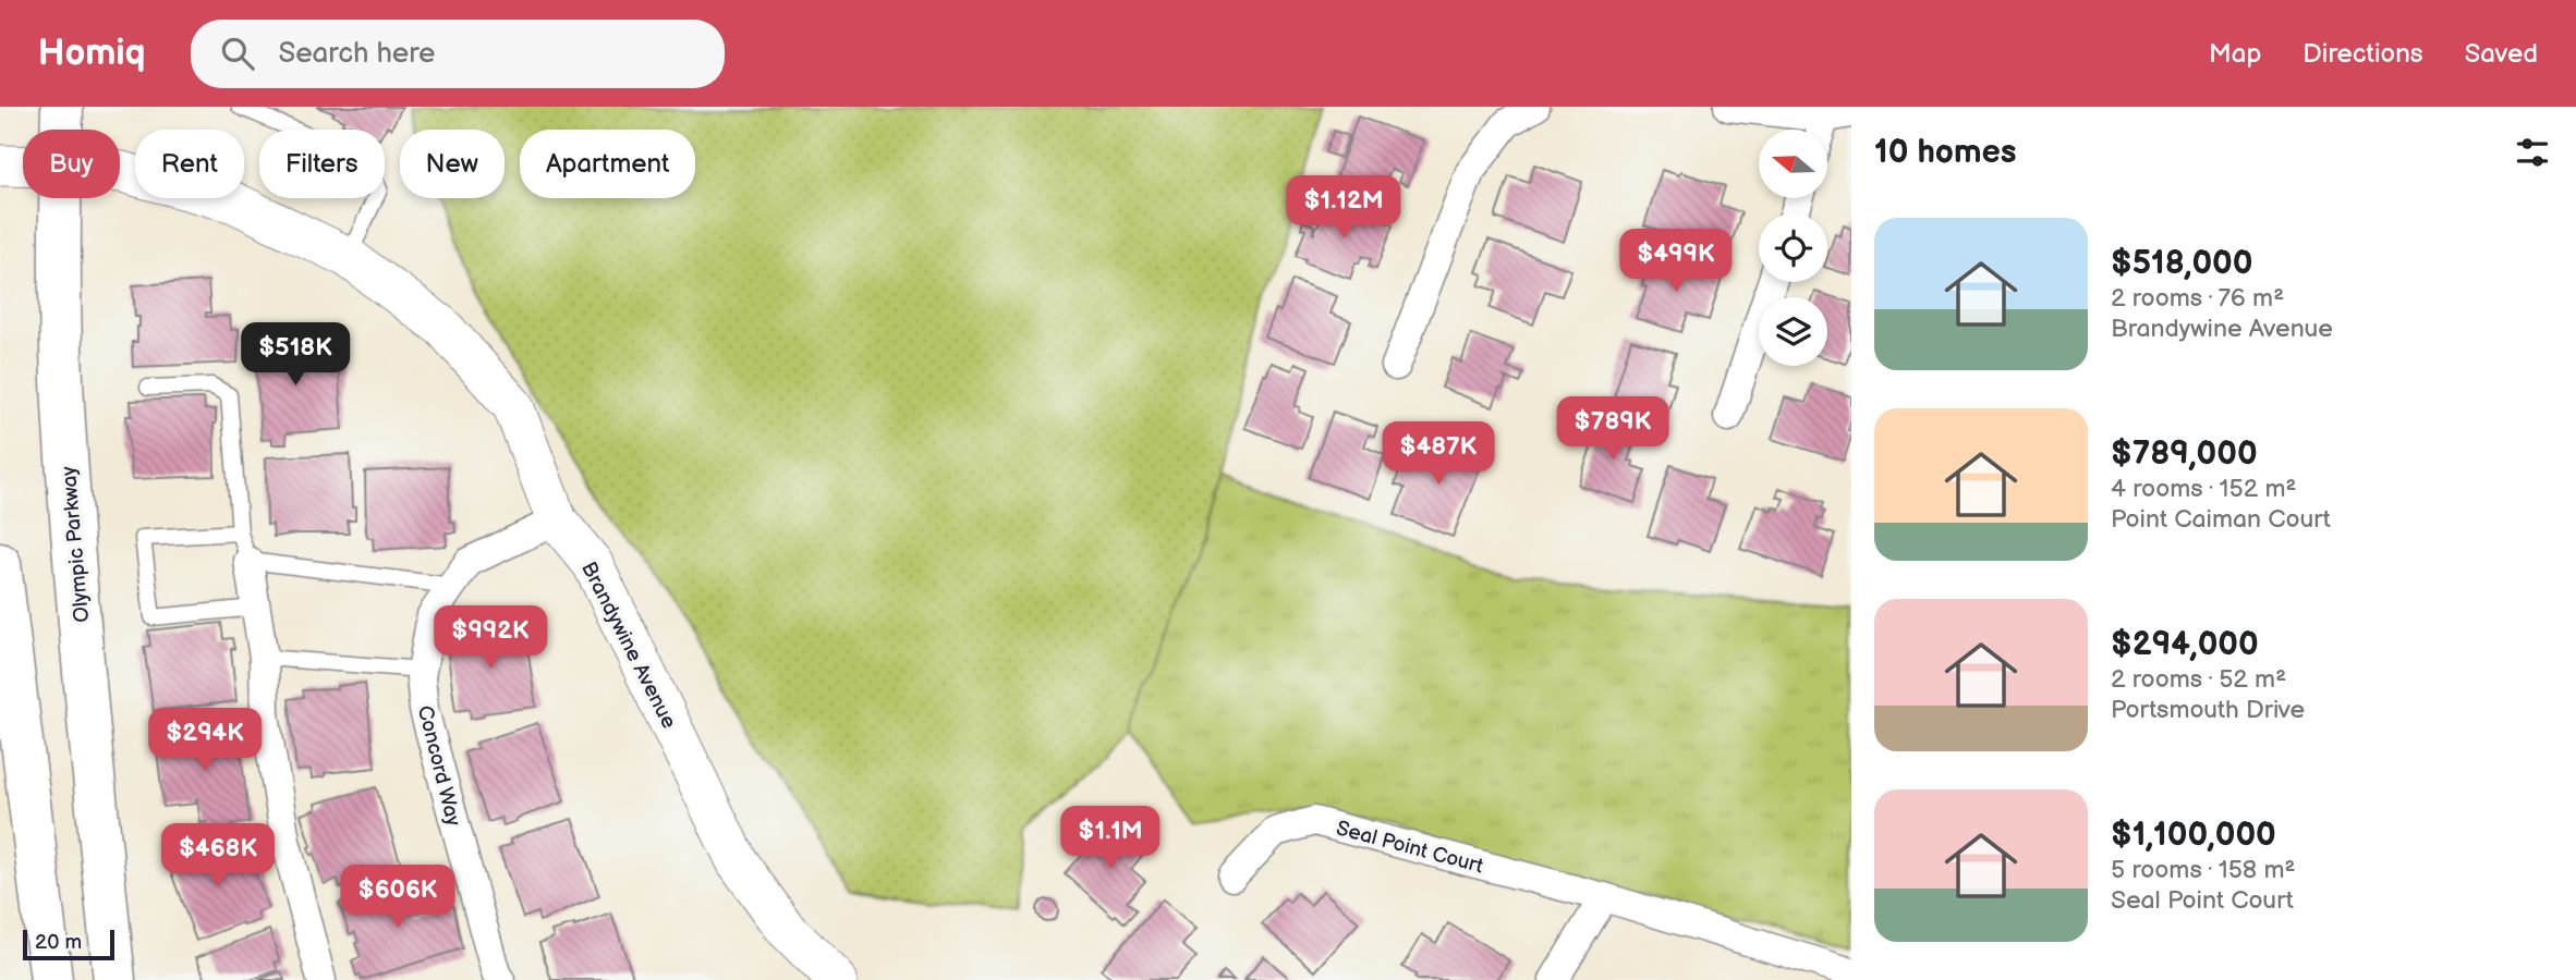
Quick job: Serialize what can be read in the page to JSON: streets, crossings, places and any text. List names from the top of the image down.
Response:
{
  "streets": {
    "main road": ["Olympic Parkway"],
    "street": ["Brandywine Avenue", "Concord Way", "Seal Point Court"]
  },
  "crossings": [
    ["Brandywine Avenue", "Concord Way"]
  ],
  "scale_bar": "20 m",
  "north": "left",
  "page": {
    "header": "Homiq",
    "search": "Search here",
    "nav": ["Map", "Directions", "Saved"],
    "heading": "10 homes",
    "chip": [
      "Buy",
      "Rent",
      "Filters",
      "New",
      "Apartment"
    ],
    "price": [
      "$1.12M",
      "$499K",
      "$518K",
      "$789K",
      "$487K",
      "$992K",
      "$294K",
      "$1.1M",
      "$468K",
      "$606K"
    ],
    "list": [
      {
        "name": "$518,000",
        "note": "2 rooms · 76 m² · Brandywine Avenue"
      },
      {
        "name": "$789,000",
        "note": "4 rooms · 152 m² · Point Caiman Court"
      },
      {
        "name": "$294,000",
        "note": "2 rooms · 52 m² · Portsmouth Drive"
      },
      {
        "name": "$1,100,000",
        "note": "5 rooms · 158 m² · Seal Point Court"
      }
    ],
    "scale": "20 m"
  }
}
